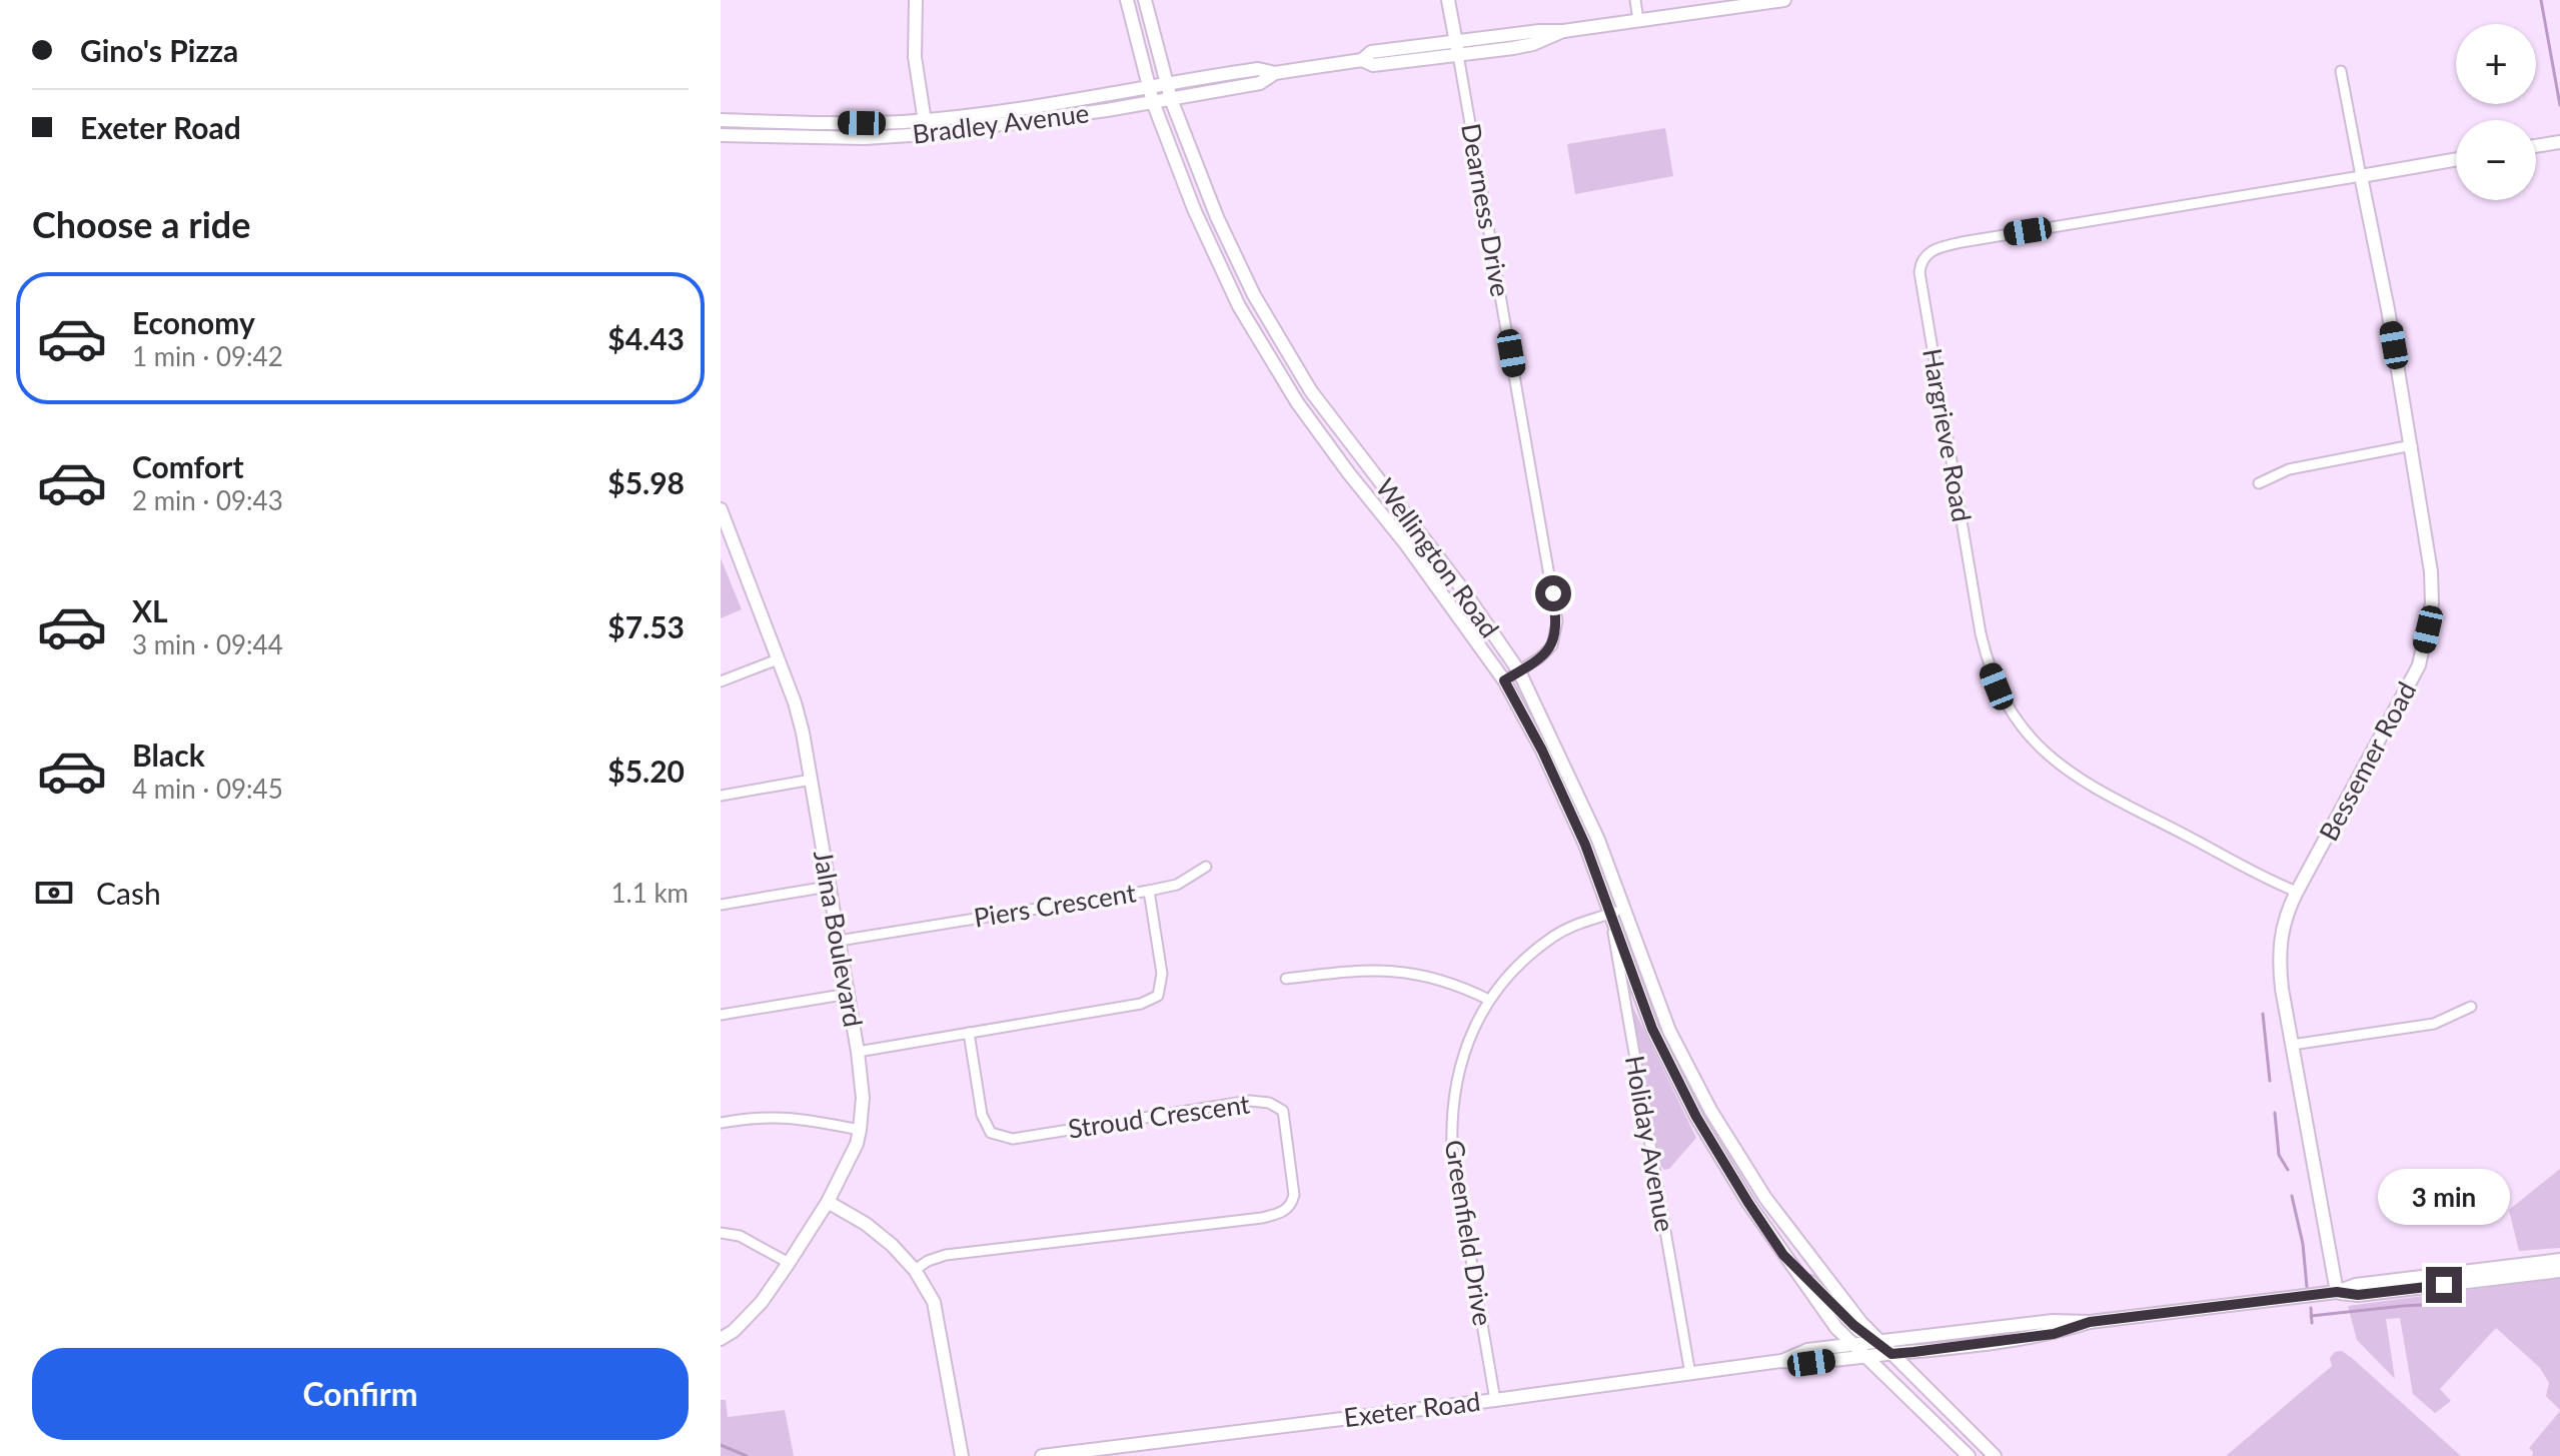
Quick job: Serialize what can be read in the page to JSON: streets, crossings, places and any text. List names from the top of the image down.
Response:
{
  "streets": {
    "main road": [
      "Bradley Avenue",
      "Dearness Drive",
      "Wellington Road",
      "Bessemer Road",
      "Jalna Boulevard",
      "Exeter Road"
    ],
    "street": [
      "Hargrieve Road",
      "Piers Crescent",
      "Stroud Crescent",
      "Holiday Avenue",
      "Greenfield Drive"
    ]
  },
  "crossings": [
    ["Bradley Avenue", "Dearness Drive"],
    ["Bradley Avenue", "Wellington Road"],
    ["Dearness Drive", "Wellington Road"],
    ["Hargrieve Road", "Bessemer Road"],
    ["Wellington Road", "Holiday Avenue"],
    ["Wellington Road", "Greenfield Drive"],
    ["Wellington Road", "Exeter Road"],
    ["Bessemer Road", "Exeter Road"],
    ["Piers Crescent", "Jalna Boulevard"],
    ["Piers Crescent", "Stroud Crescent"],
    ["Holiday Avenue", "Greenfield Drive"],
    ["Holiday Avenue", "Exeter Road"],
    ["Greenfield Drive", "Exeter Road"]
  ],
  "page": {
    "banner": ["Gino's Pizza", "Exeter Road"],
    "map_buttons": ["+", "−"],
    "heading": "Choose a ride",
    "list": [
      {
        "name": "Economy",
        "note": "1 min · 09:42",
        "value": "$4.43"
      },
      {
        "name": "Comfort",
        "note": "2 min · 09:43",
        "value": "$5.98"
      },
      {
        "name": "XL",
        "note": "3 min · 09:44",
        "value": "$7.53"
      },
      {
        "name": "Black",
        "note": "4 min · 09:45",
        "value": "$5.20"
      }
    ],
    "pay": ["Cash", "1.1 km"],
    "bubble": "3 min",
    "buttons": "Confirm"
  }
}
